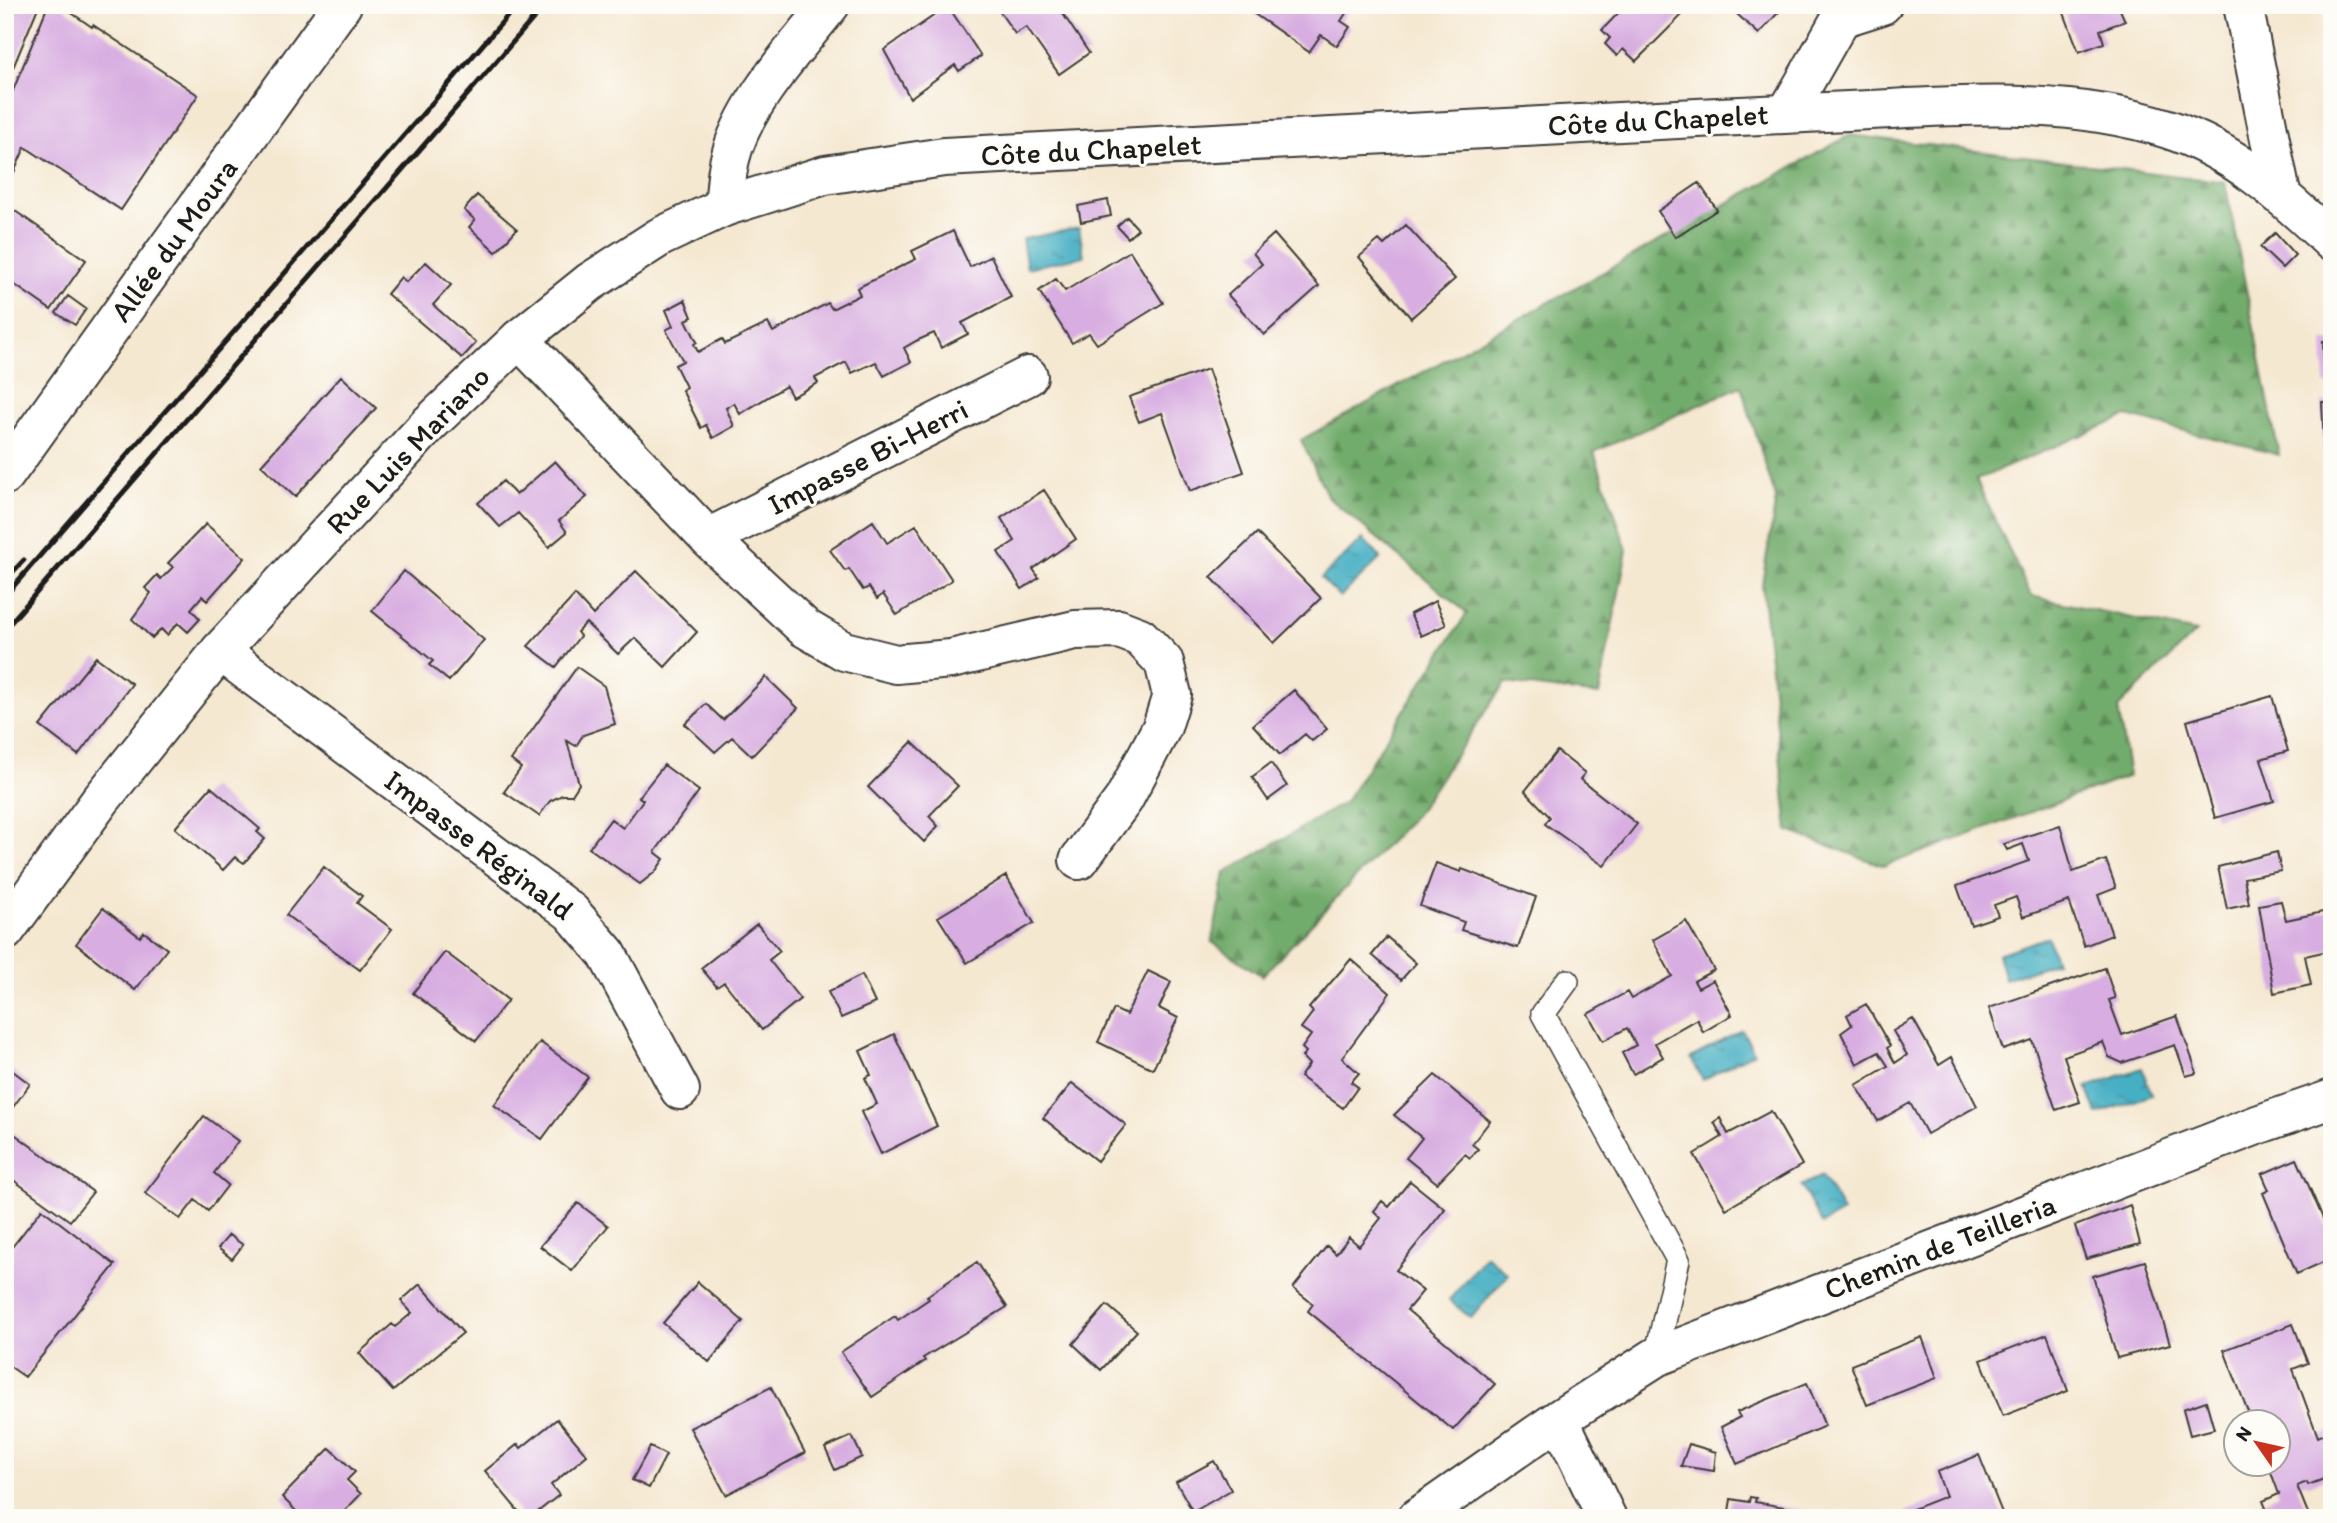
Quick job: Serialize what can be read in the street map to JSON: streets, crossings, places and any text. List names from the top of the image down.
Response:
{
  "streets": {
    "street": [
      "Côte du Chapelet",
      "Allée du Moura",
      "Rue Luis Mariano",
      "Impasse Bi-Herri",
      "Impasse Réginald",
      "Chemin de Teilleria"
    ]
  },
  "crossings": [
    ["Côte du Chapelet", "Rue Luis Mariano"],
    ["Rue Luis Mariano", "Impasse Réginald"]
  ],
  "north": "top left"
}
